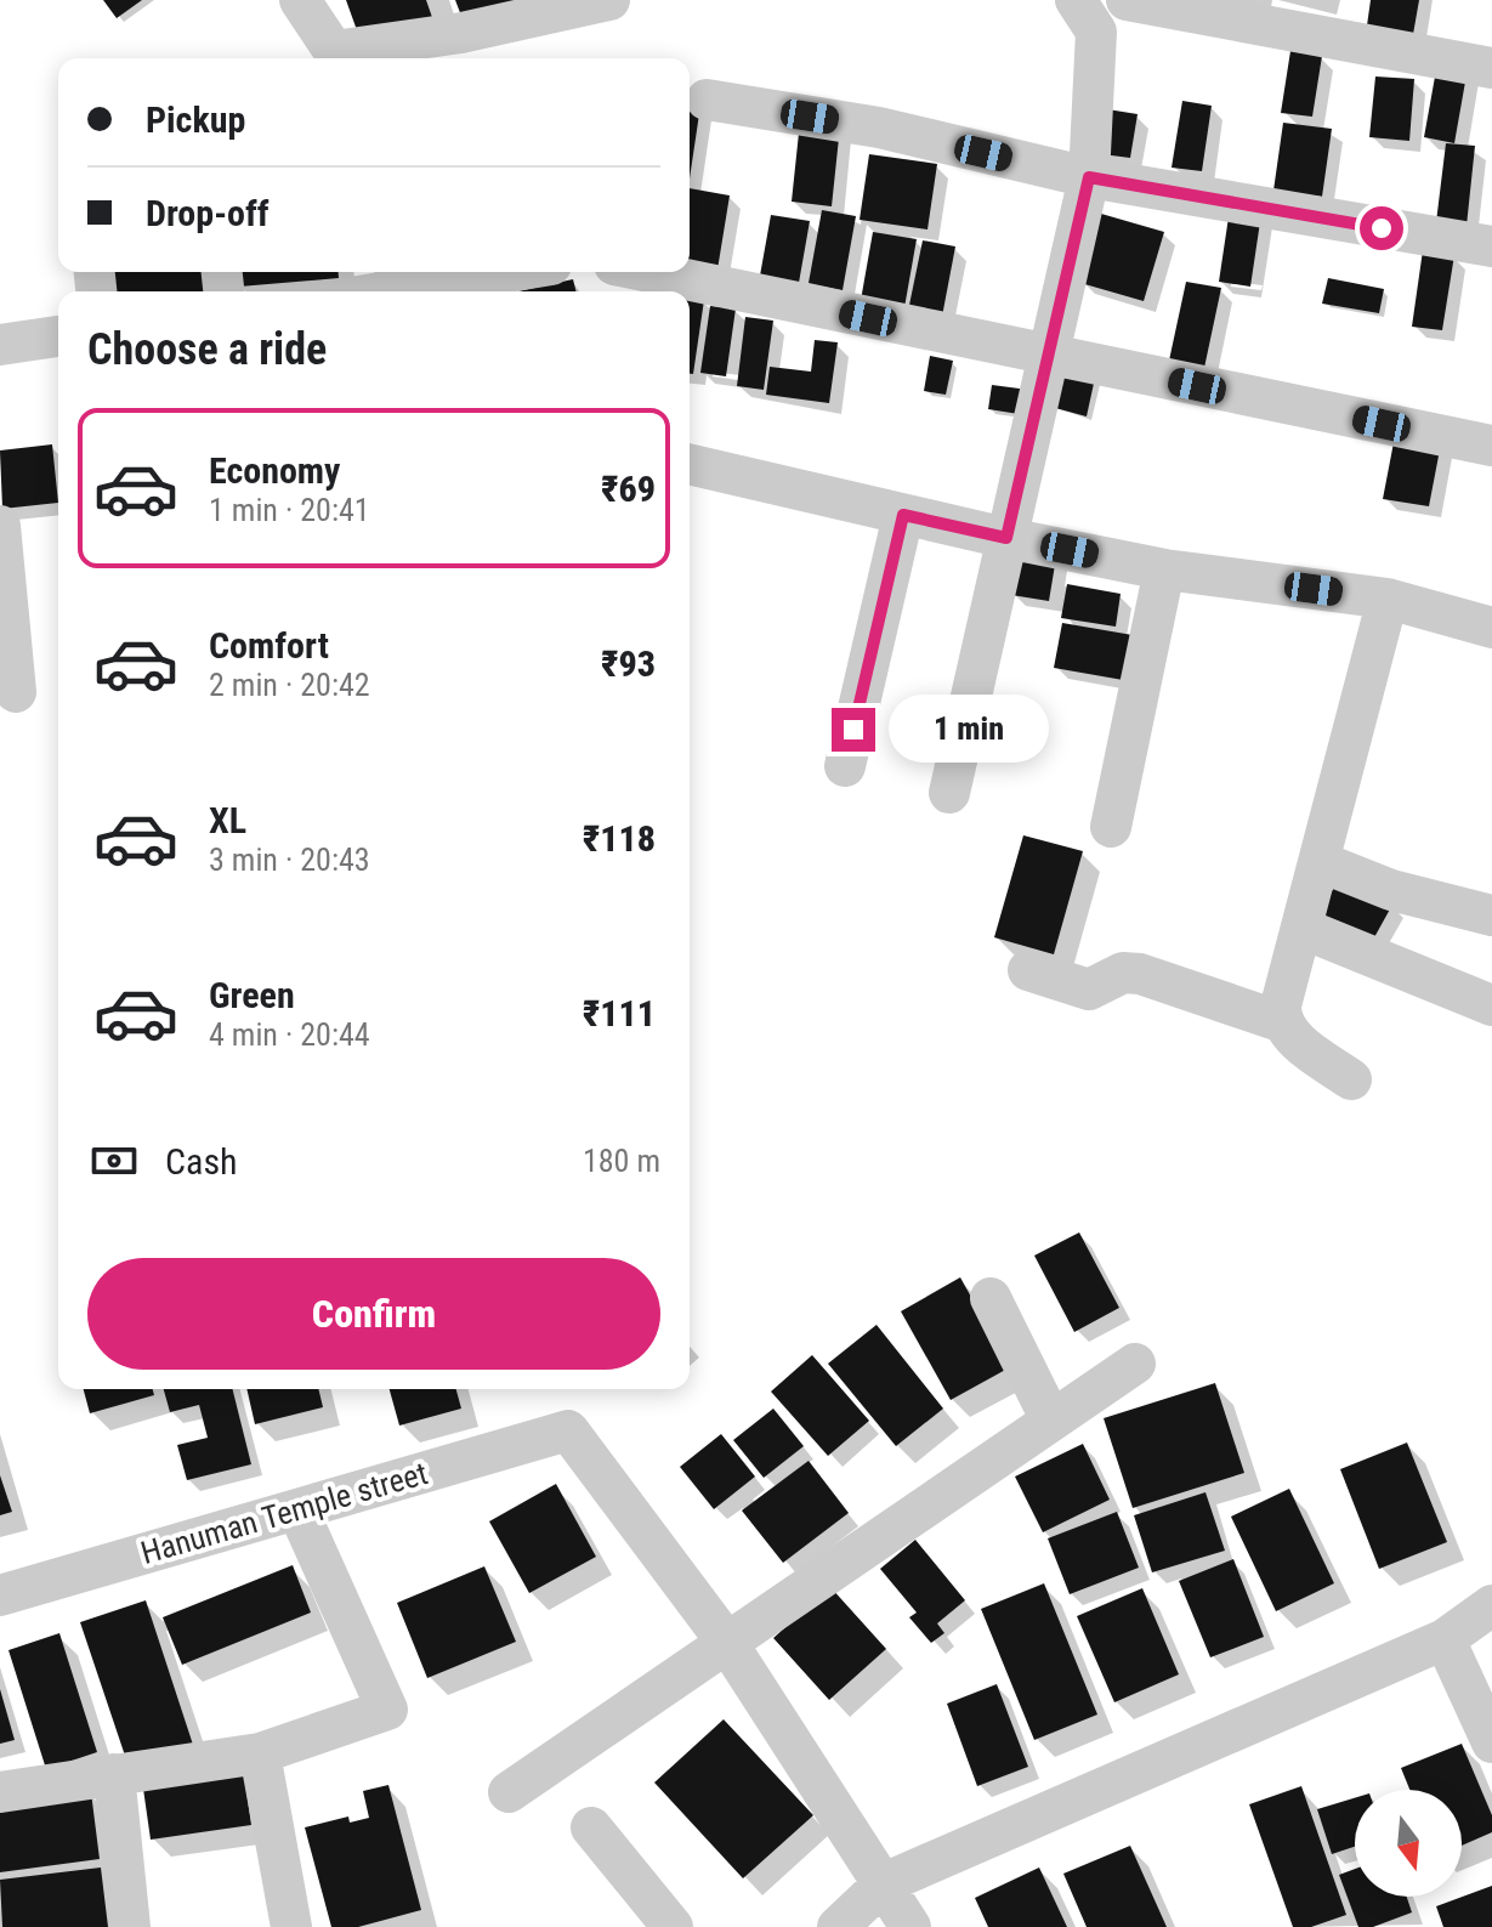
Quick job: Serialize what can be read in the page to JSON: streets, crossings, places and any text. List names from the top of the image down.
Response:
{
  "streets": {
    "street": ["Hanuman Temple street"]
  },
  "north": "bottom",
  "page": {
    "banner": ["Pickup", "Drop-off"],
    "heading": "Choose a ride",
    "list": [
      {
        "name": "Economy",
        "note": "1 min · 20:41",
        "value": "₹69"
      },
      {
        "name": "Comfort",
        "note": "2 min · 20:42",
        "value": "₹93"
      },
      {
        "name": "XL",
        "note": "3 min · 20:43",
        "value": "₹118"
      },
      {
        "name": "Green",
        "note": "4 min · 20:44",
        "value": "₹111"
      }
    ],
    "bubble": "1 min",
    "pay": ["Cash", "180 m"],
    "buttons": "Confirm"
  }
}
